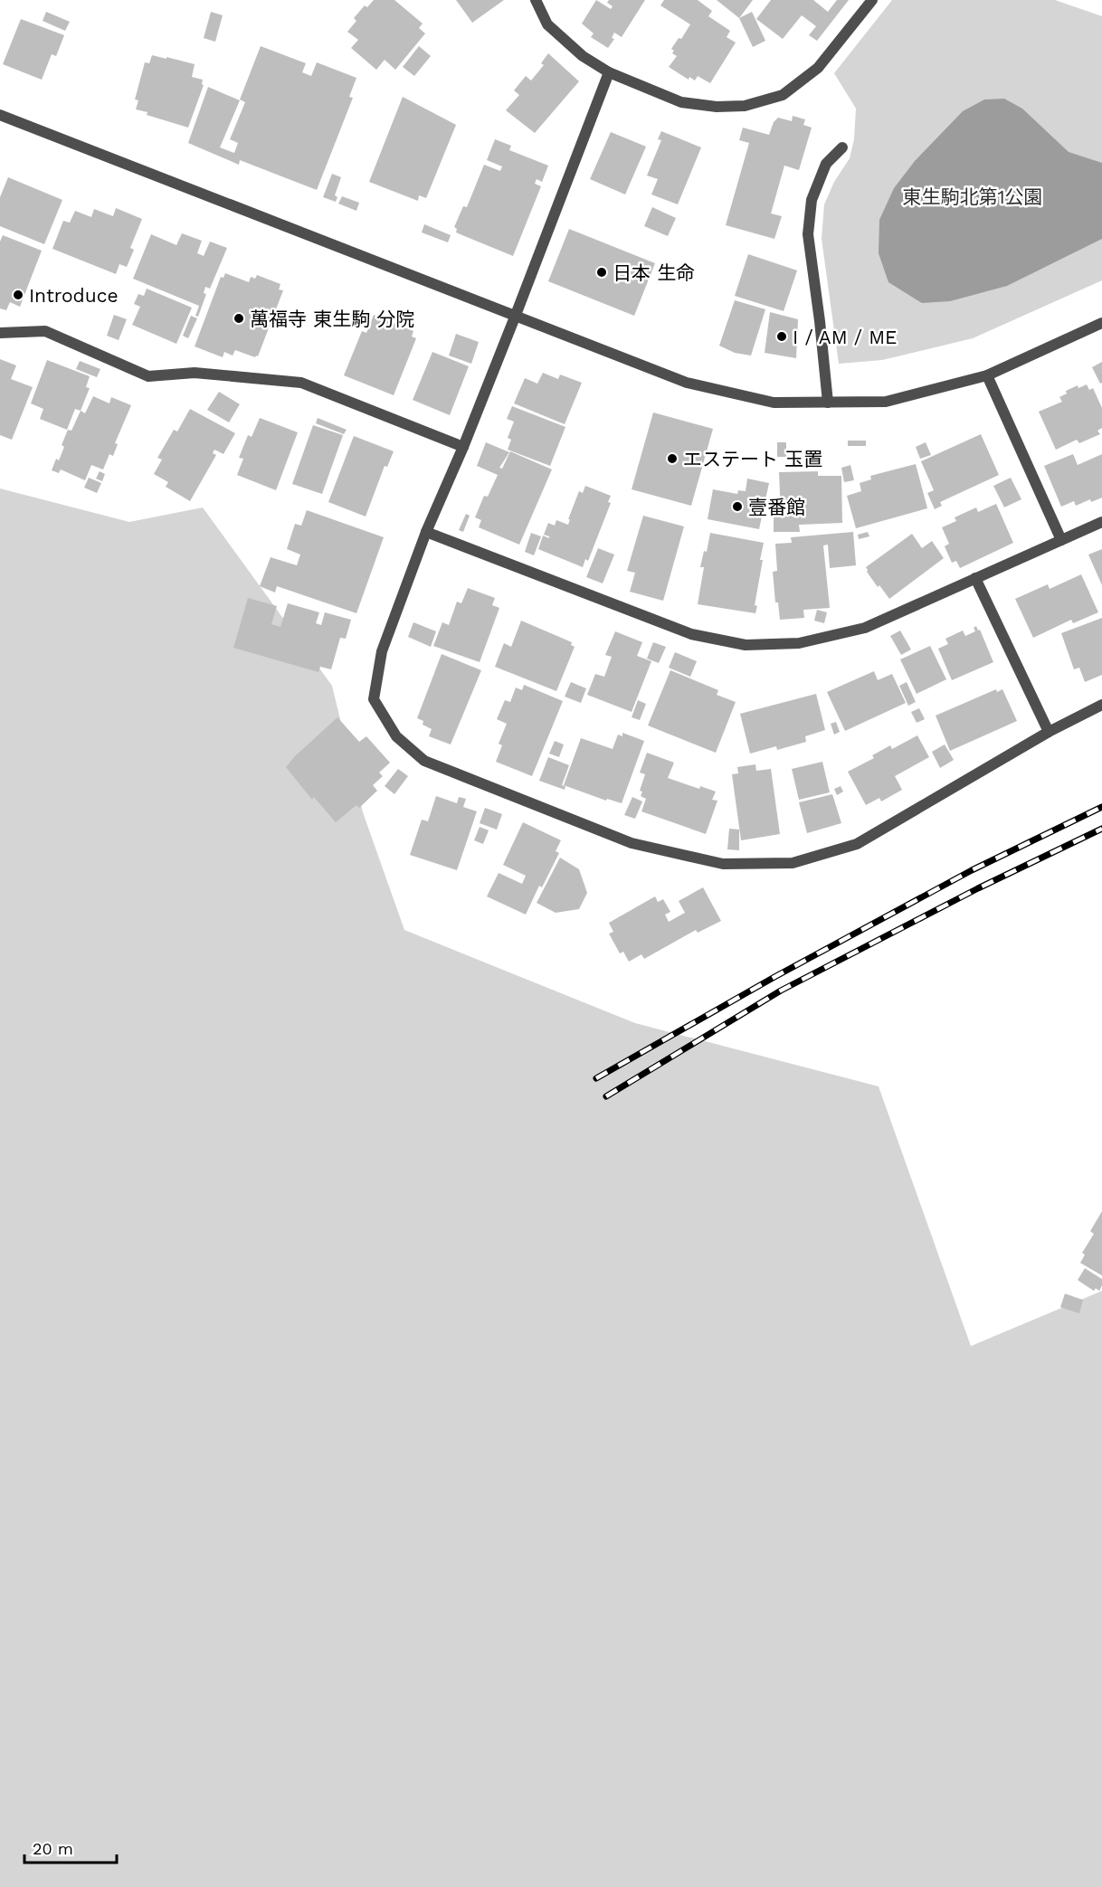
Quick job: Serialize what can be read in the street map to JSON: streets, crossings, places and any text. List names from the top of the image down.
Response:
{
  "parks": ["東生駒北第1公園"],
  "places": [
    "日本 生命",
    "Introduce",
    "萬福寺 東生駒 分院",
    "I / AM / ME",
    "エステート 玉置",
    "壹番館"
  ],
  "scale_bar": "20 m"
}
